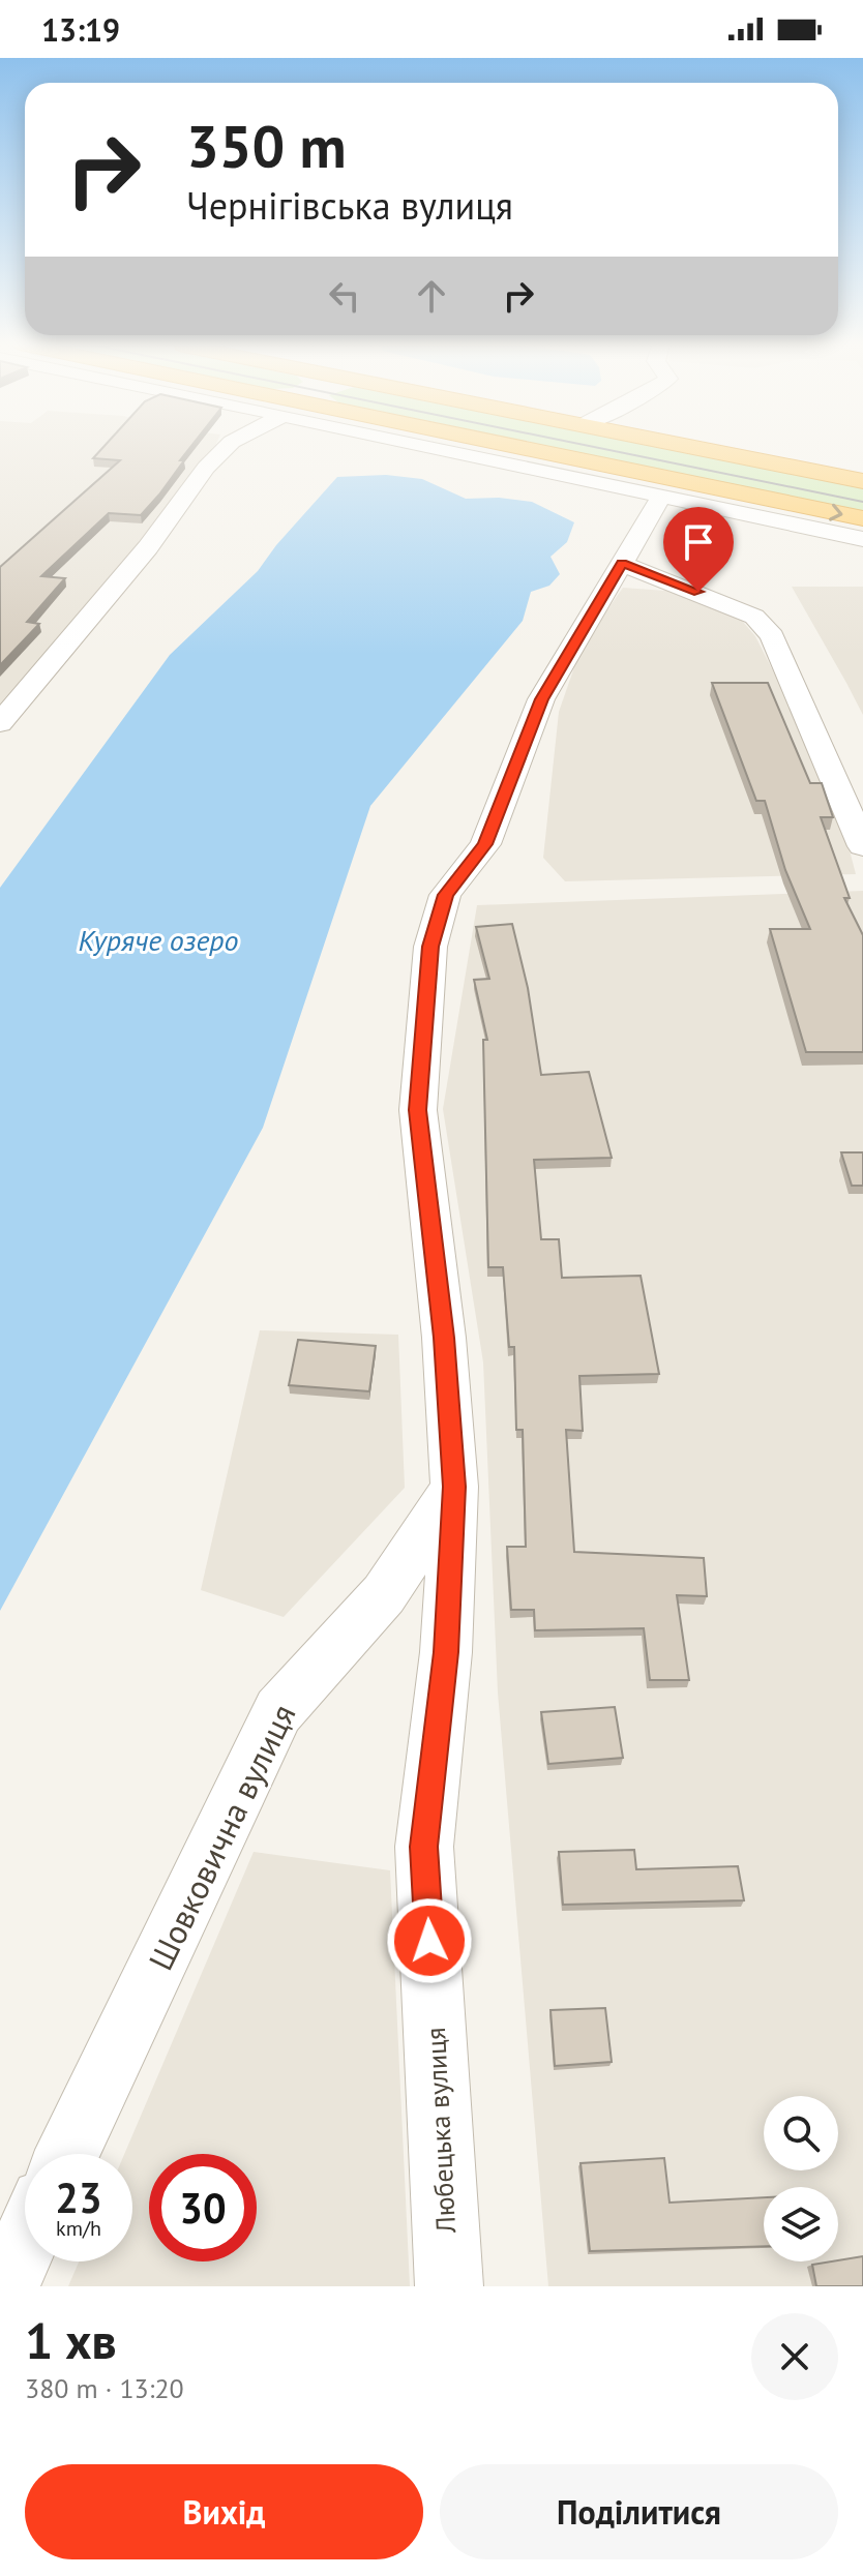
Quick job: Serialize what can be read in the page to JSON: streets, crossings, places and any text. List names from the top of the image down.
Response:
{
  "streets": {
    "street": ["Шовковична вулиця", "Любецька вулиця"]
  },
  "crossings": [
    ["Шовковична вулиця", "Любецька вулиця"]
  ],
  "water": ["Куряче озеро"],
  "page": {
    "status": "13:19",
    "turn": ["350 m", "Чернігівська вулиця"],
    "speed": "23 km/h",
    "limit": "30",
    "heading": ["1 хв", "380 m · 13:20"],
    "buttons": ["Вихід", "Поділитися"]
  }
}
